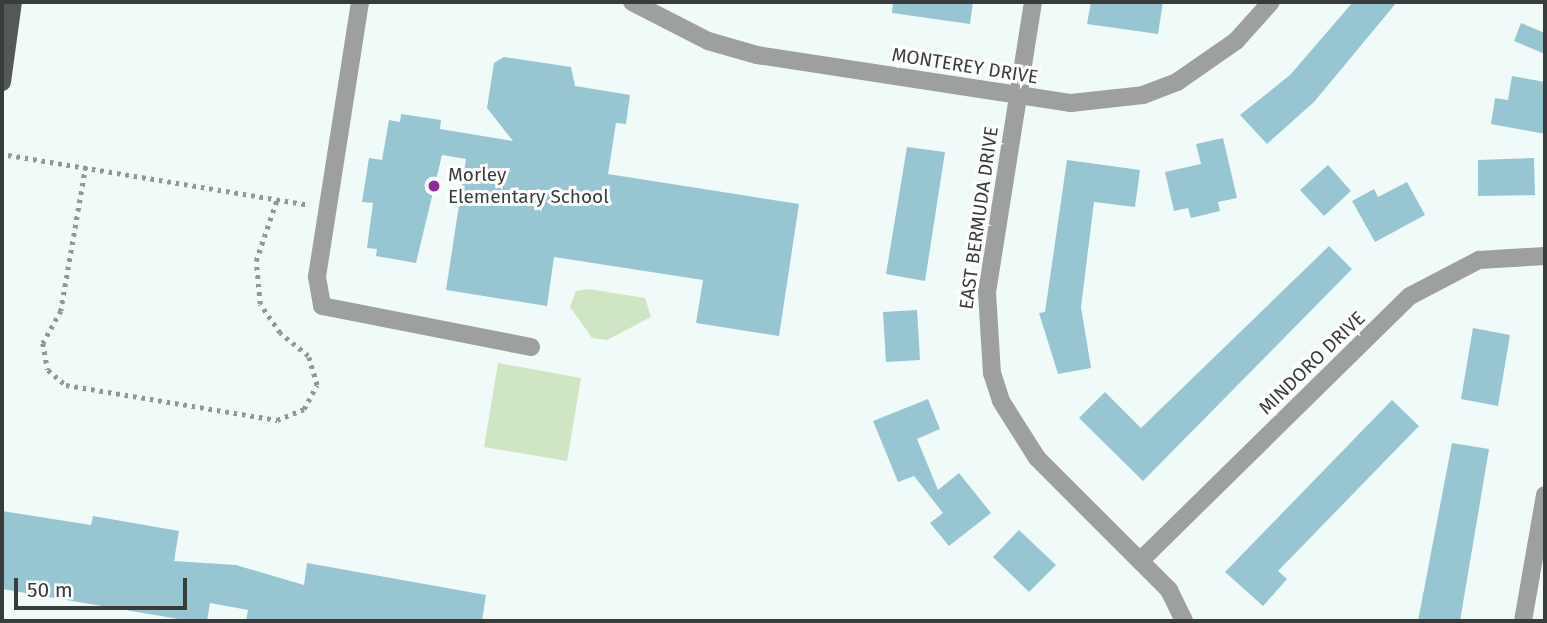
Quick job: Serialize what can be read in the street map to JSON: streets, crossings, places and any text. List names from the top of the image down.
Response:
{
  "streets": {
    "street": ["MONTEREY DRIVE", "EAST BERMUDA DRIVE", "MINDORO DRIVE"]
  },
  "crossings": [
    ["MONTEREY DRIVE", "EAST BERMUDA DRIVE"],
    ["EAST BERMUDA DRIVE", "MINDORO DRIVE"]
  ],
  "places": ["Morley Elementary School"],
  "scale_bar": "50 m"
}
